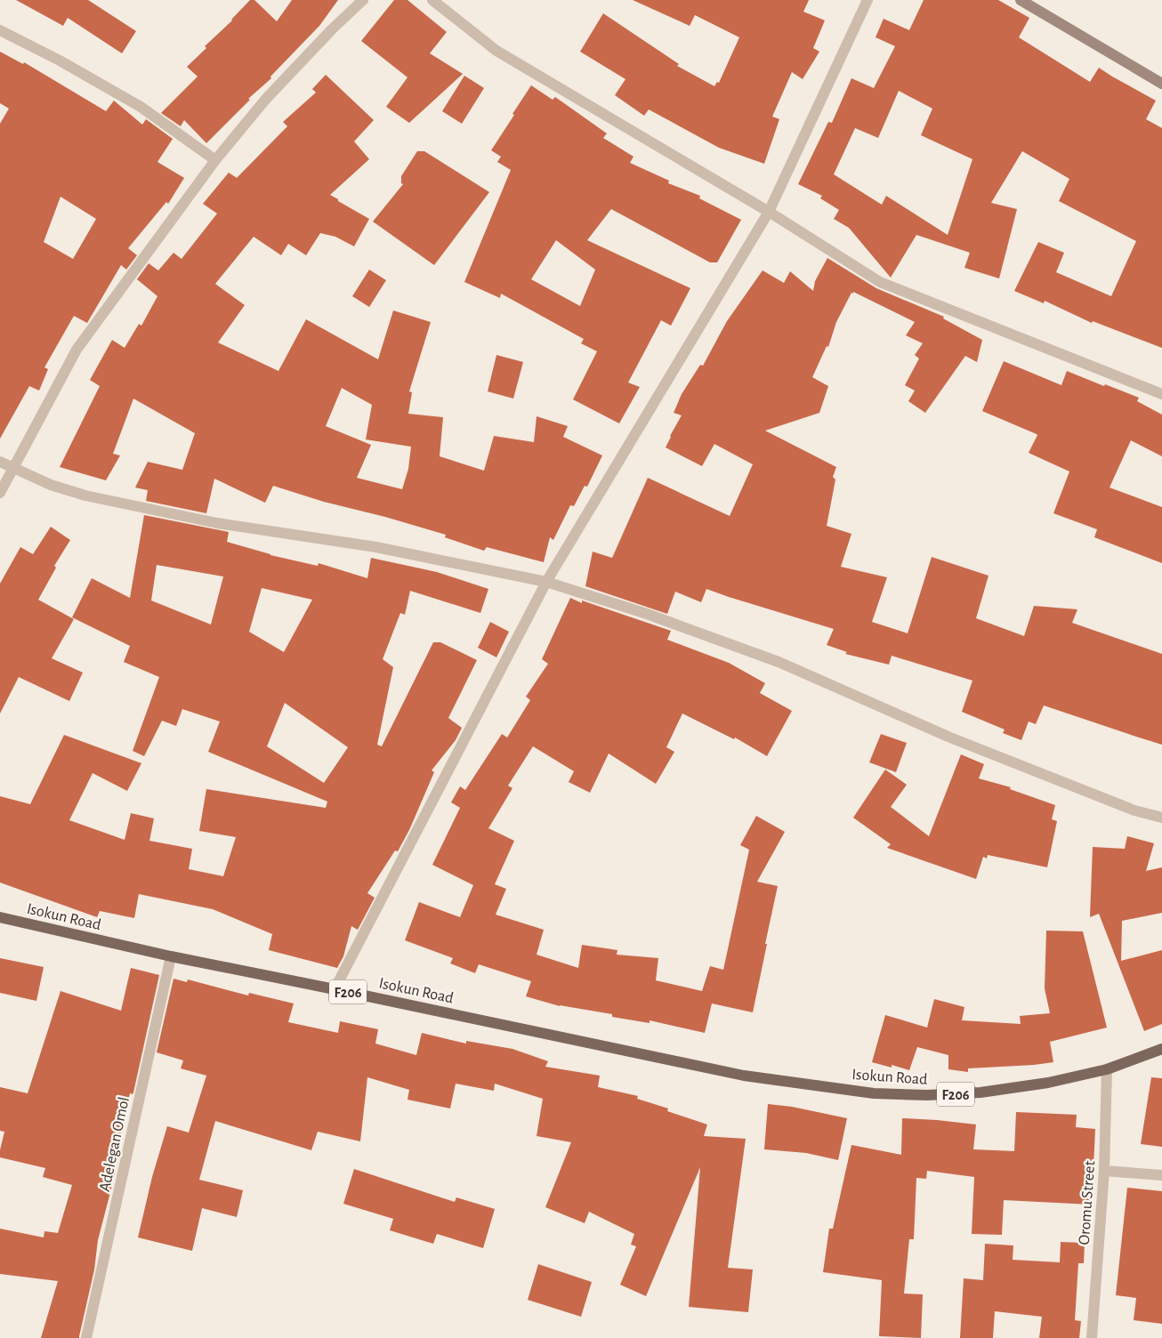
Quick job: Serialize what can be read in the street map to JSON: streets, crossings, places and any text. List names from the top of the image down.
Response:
{
  "streets": {
    "main road": ["Isokun Road", "F206"],
    "street": ["Adelegan Omol", "Oromu Street"]
  },
  "crossings": [
    ["Isokun Road", "Adelegan Omol"],
    ["Isokun Road", "Oromu Street"]
  ]
}
